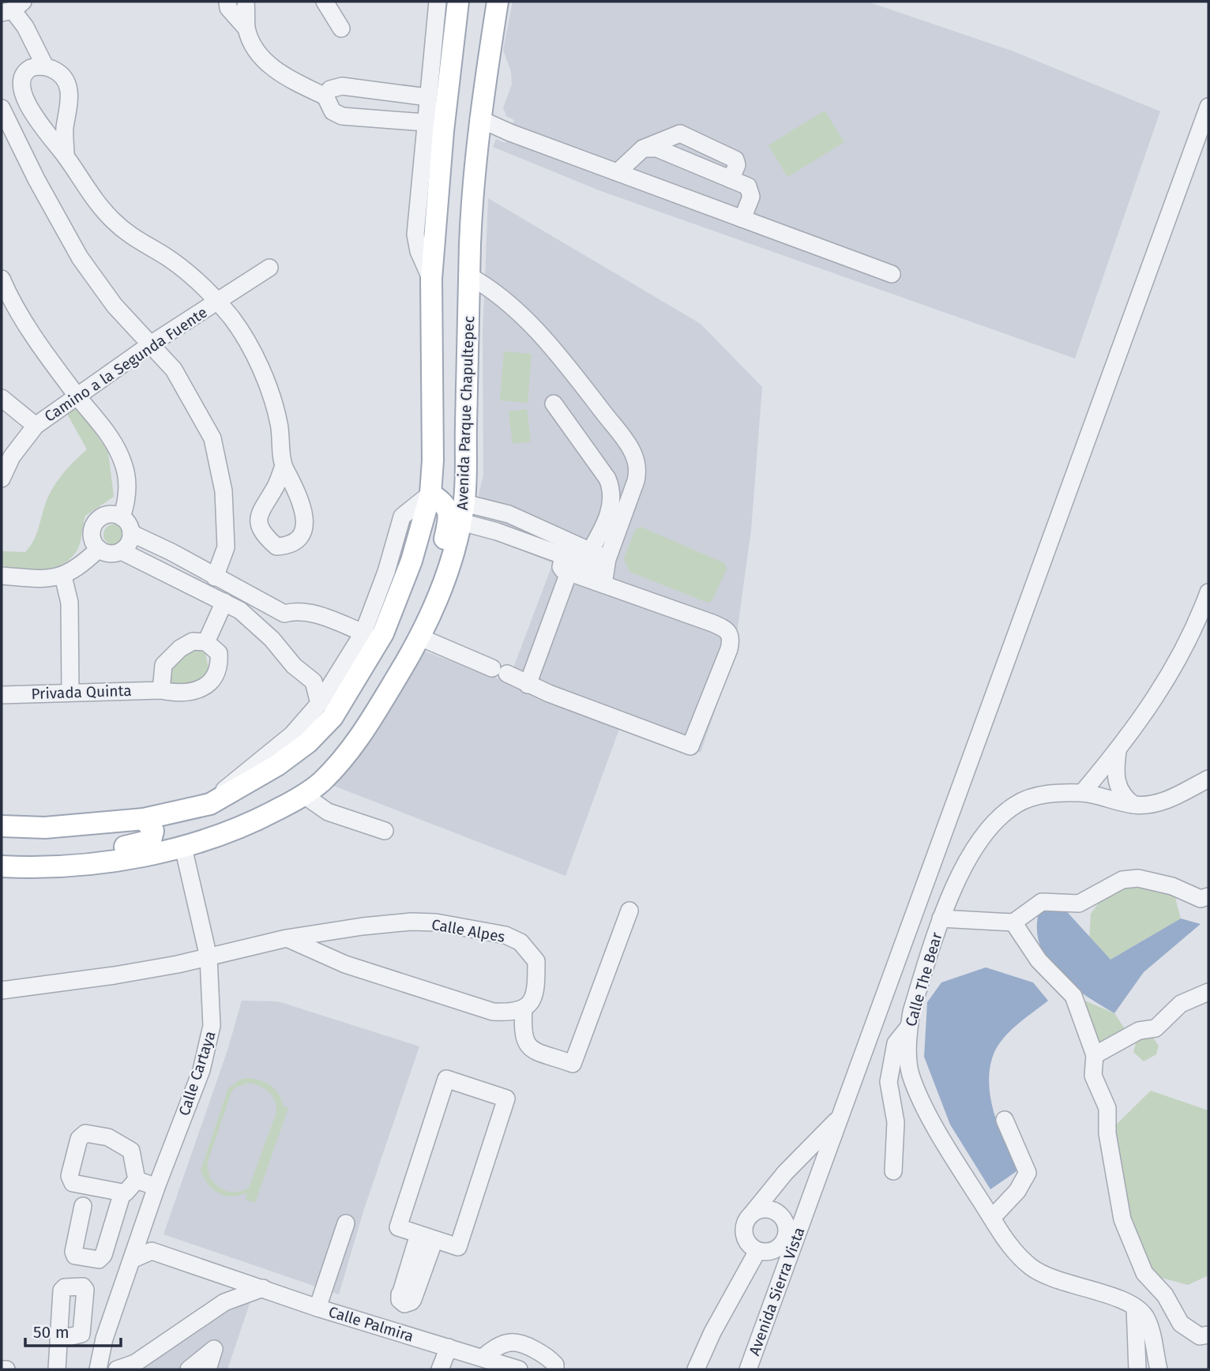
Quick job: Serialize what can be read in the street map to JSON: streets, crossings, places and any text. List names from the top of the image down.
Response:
{
  "streets": {
    "main road": ["Avenida Parque Chapultepec"],
    "street": [
      "Camino a la Segunda Fuente",
      "Privada Quinta",
      "Calle Alpes",
      "Calle The Bear",
      "Calle Cartaya",
      "Avenida Sierra Vista",
      "Calle Palmira"
    ]
  },
  "crossings": [
    ["Avenida Parque Chapultepec", "Calle Cartaya"],
    ["Calle Alpes", "Calle Cartaya"]
  ],
  "scale_bar": "50 m"
}
